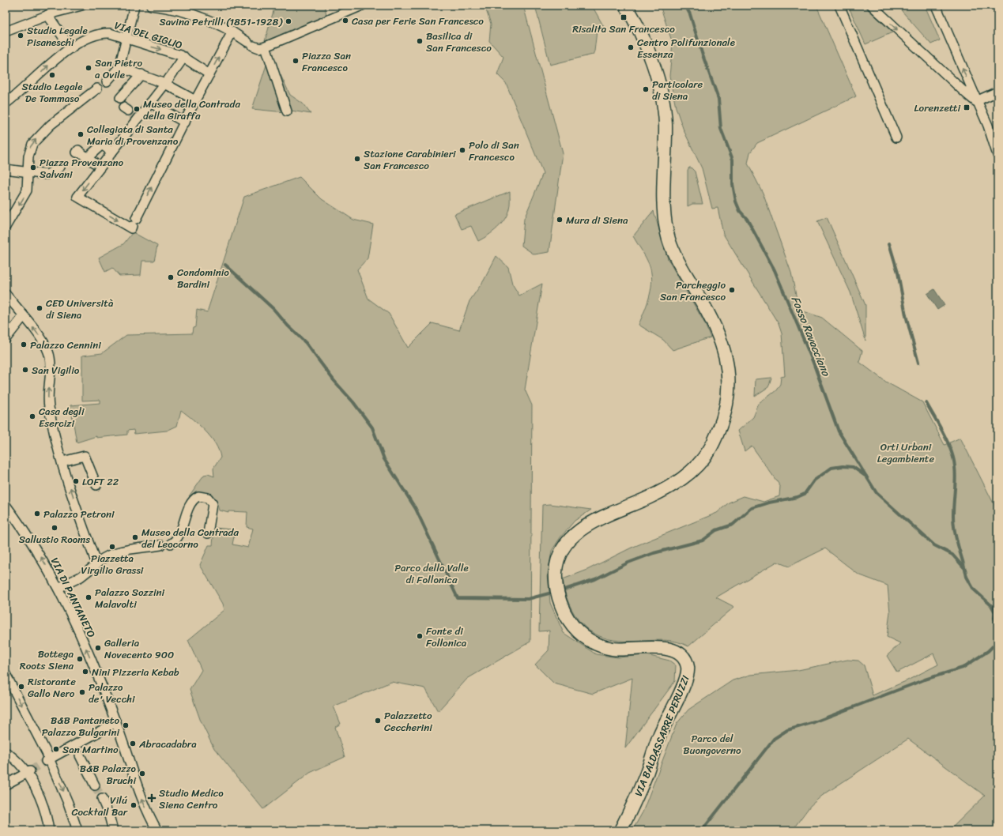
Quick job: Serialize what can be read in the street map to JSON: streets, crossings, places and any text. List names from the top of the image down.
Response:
{
  "streets": {
    "street": ["VIA DEL GIGLIO", "VIA DI PANTANETO", "VIA BALDASSARRE PERUZZI"]
  },
  "water": ["Fosso Ravacciano"],
  "parks": ["Orti Urbani Legambiente", "Parco della Valle di Follonica", "Parco del Buongoverno"],
  "places": {
    "transit": ["Risalita San Francesco", "Lorenzetti"],
    "other": [
      "Casa per Ferie San Francesco",
      "Savina Petrilli (1851-1928)",
      "Studio Legale Pisaneschi",
      "Basilica di San Francesco",
      "Centro Polifunzionale Essenza",
      "Piazza San Francesco",
      "San Pietro a Ovile",
      "Studio Legale De Tommaso",
      "Particolare di Siena",
      "Museo della Contrada della Giraffa",
      "Collegiata di Santa Maria di Provenzano",
      "Polo di San Francesco",
      "Stazione Carabinieri San Francesco",
      "Piazza Provenzano Salvani",
      "Mura di Siena",
      "Condominio Bardini",
      "Parcheggio San Francesco",
      "CED Università di Siena",
      "Palazzo Cennini",
      "San Vigilio",
      "Casa degli Esercizi",
      "LOFT 22",
      "Palazzo Petroni",
      "Sallustio Rooms",
      "Museo della Contrada del Leocorno",
      "Piazzetta Virgilio Grassi",
      "Palazzo Sozzini Malavolti",
      "Fonte di Follonica",
      "Galleria Novecento 900",
      "Bottega Roots Siena",
      "Nini Pizzeria Kebab",
      "Ristorante Gallo Nero",
      "Palazzo de' Vecchi",
      "Palazzetto Ceccherini",
      "B&B Pantaneto Palazzo Bulgarini",
      "Abracadabra",
      "San Martino",
      "B&B Palazzo Bruchi",
      "Vilú Cocktail Bar"
    ],
    "health": ["Studio Medico Siena Centro"]
  }
}
